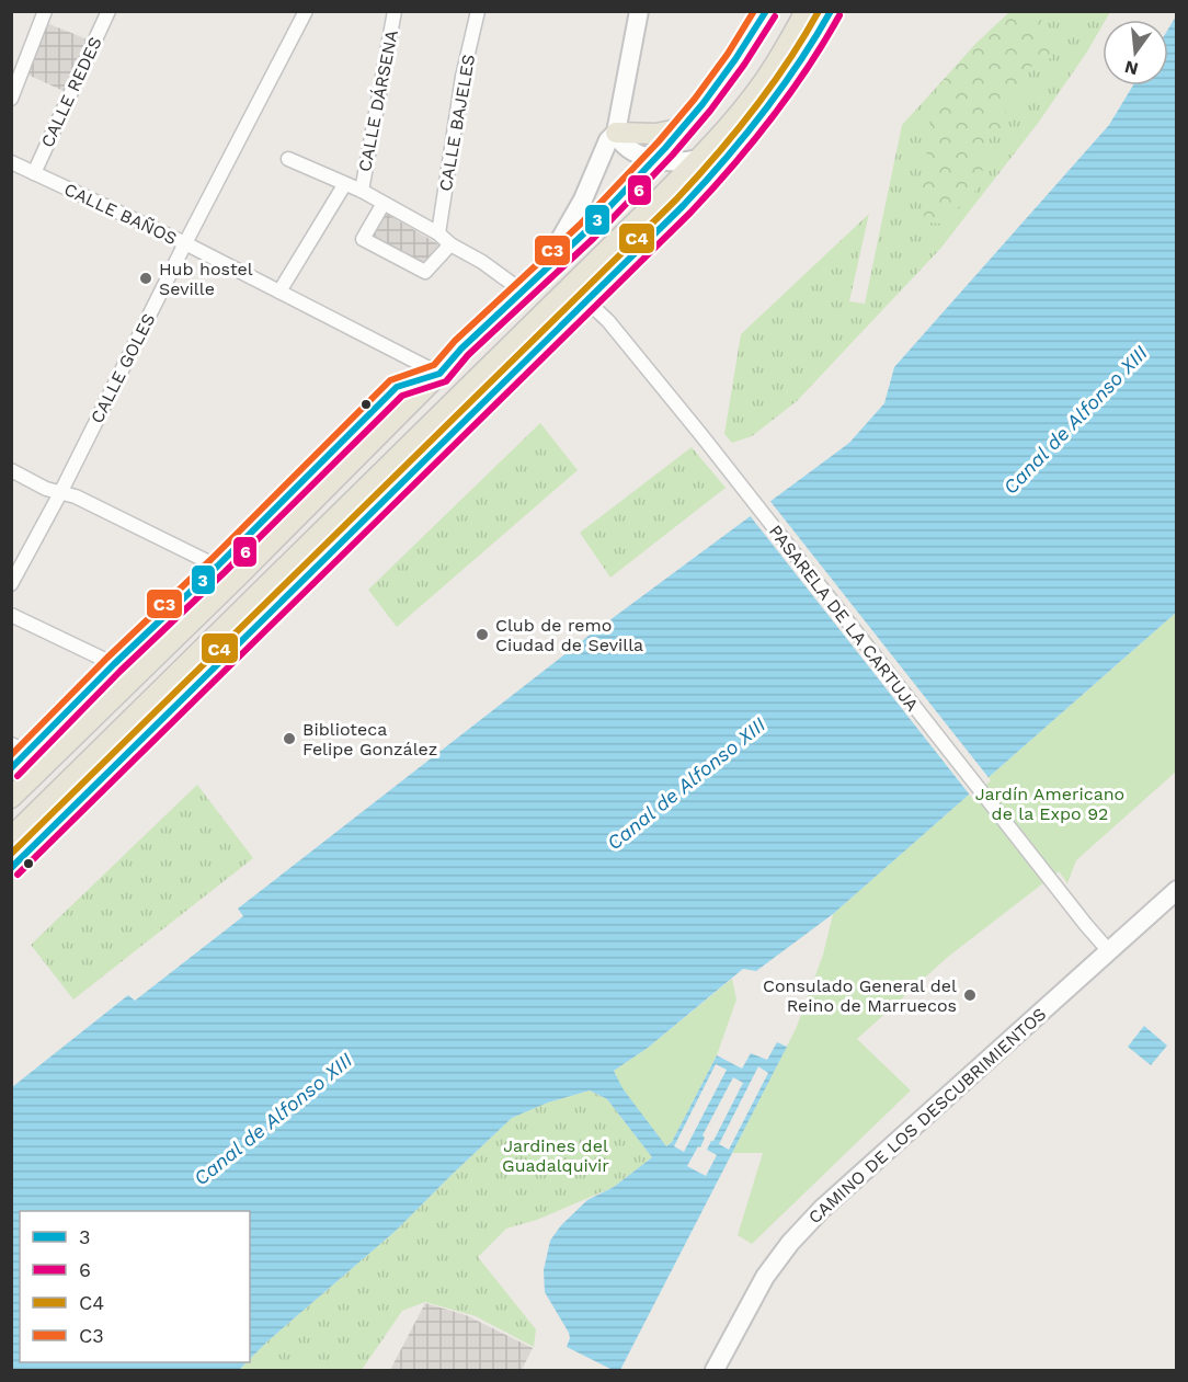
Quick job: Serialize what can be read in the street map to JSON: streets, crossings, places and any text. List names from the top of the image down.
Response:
{
  "streets": {
    "street": [
      "CALLE REDES",
      "CALLE DÁRSENA",
      "CALLE BAJELES",
      "CALLE BAÑOS",
      "CALLE GOLES",
      "PASARELA DE LA CARTUJA",
      "CAMINO DE LOS DESCUBRIMIENTOS"
    ]
  },
  "crossings": [
    ["CALLE REDES", "CALLE BAÑOS"],
    ["CALLE BAÑOS", "CALLE GOLES"],
    ["PASARELA DE LA CARTUJA", "CAMINO DE LOS DESCUBRIMIENTOS"]
  ],
  "water": ["Canal de Alfonso XIII"],
  "parks": ["Jardín Americano de la Expo 92", "Jardines del Guadalquivir"],
  "places": [
    "Hub hostel Seville",
    "Club de remo Ciudad de Sevilla",
    "Biblioteca Felipe González",
    "Consulado General del Reino de Marruecos"
  ],
  "lines": [
    "transit line 3",
    "transit line C4",
    "transit line C3",
    "transit line 6"
  ],
  "legend": [
    "3",
    "6",
    "C4",
    "C3"
  ],
  "north": "bottom"
}
